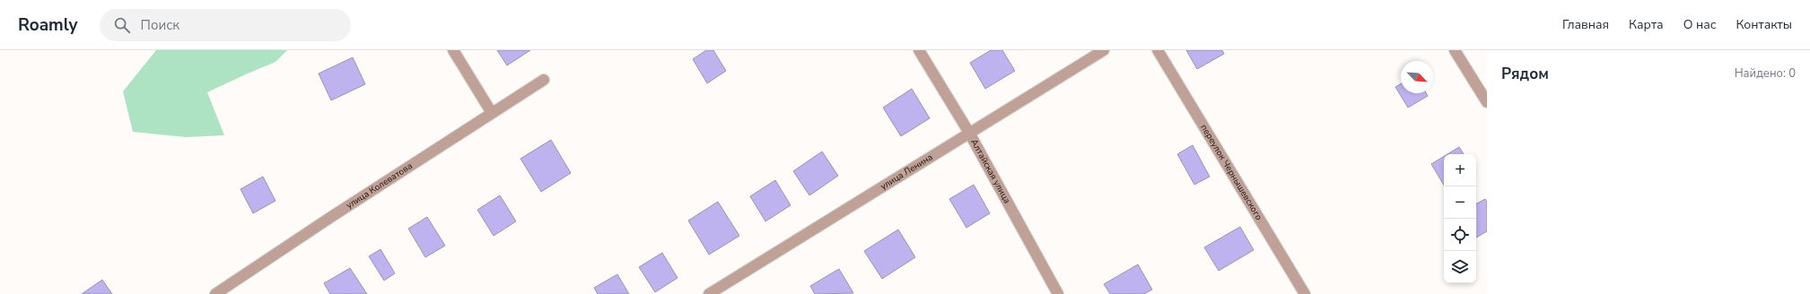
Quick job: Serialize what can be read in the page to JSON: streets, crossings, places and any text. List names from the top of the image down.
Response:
{
  "streets": {
    "street": [
      "Алтайская улица",
      "улица Ленина",
      "переулок Чернышевского",
      "улица Колеватова"
    ]
  },
  "crossings": [
    ["Алтайская улица", "улица Ленина"]
  ],
  "north": "bottom right",
  "page": {
    "header": "Roamly",
    "search": "Поиск",
    "nav": [
      "Главная",
      "Карта",
      "О нас",
      "Контакты"
    ],
    "heading": ["Рядом", "Найдено: 0"],
    "map_buttons": ["+", "−"]
  }
}
